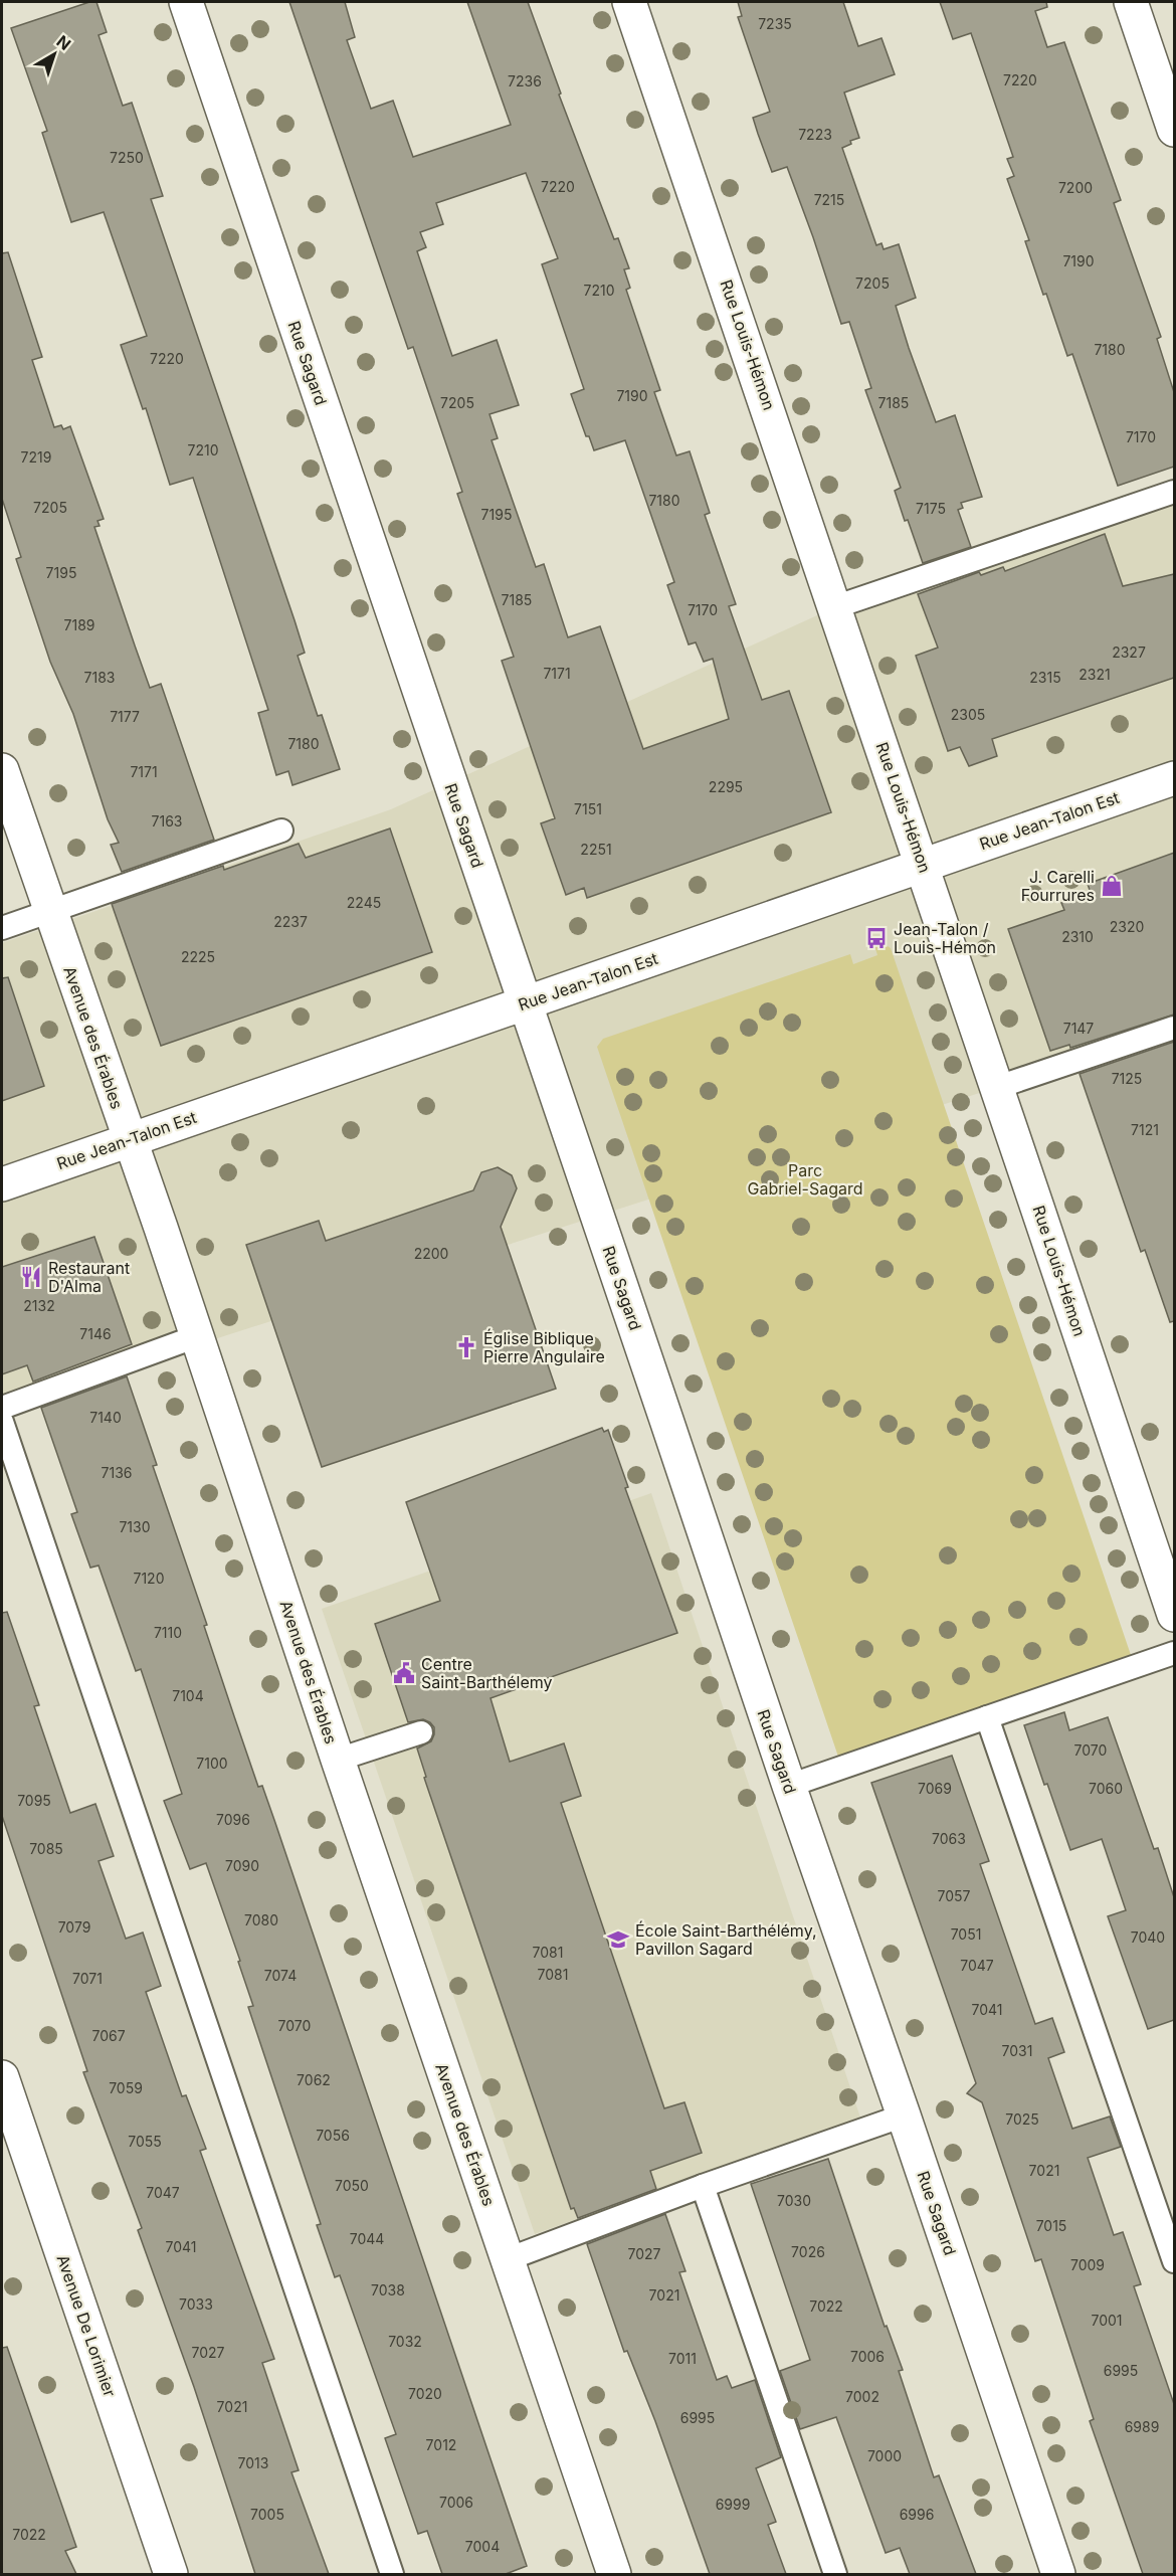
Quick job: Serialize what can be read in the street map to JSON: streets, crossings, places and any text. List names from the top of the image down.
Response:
{
  "streets": {
    "street": [
      "Rue Louis-Hémon",
      "Rue Sagard",
      "Rue Jean-Talon Est",
      "Avenue des Érables",
      "Avenue De Lorimier"
    ]
  },
  "crossings": [
    ["Rue Louis-Hémon", "Rue Jean-Talon Est"],
    ["Rue Sagard", "Rue Jean-Talon Est"],
    ["Rue Jean-Talon Est", "Avenue des Érables"]
  ],
  "parks": ["Parc Gabriel-Sagard"],
  "places": {
    "shop": ["J. Carelli Fourrures"],
    "bus stop": ["Jean-Talon / Louis-Hémon"],
    "restaurant": ["Restaurant D'Alma"],
    "church": ["Église Biblique Pierre Angulaire"],
    "public building": ["Centre Saint-Barthélemy"],
    "school or university": ["École Saint-Barthélémy, Pavillon Sagard"]
  },
  "house_numbers": [
    "7235",
    "7220",
    "7236",
    "7223",
    "7250",
    "7220",
    "7200",
    "7215",
    "7190",
    "7205",
    "7210",
    "7180",
    "7220",
    "7190",
    "7205",
    "7185",
    "7170",
    "7210",
    "7219",
    "7180",
    "7205",
    "7175",
    "7195",
    "7195",
    "7185",
    "7170",
    "7189",
    "2327",
    "7171",
    "2321",
    "7183",
    "2315",
    "2305",
    "7177",
    "7180",
    "7171",
    "2295",
    "7151",
    "7163",
    "2251",
    "2245",
    "2237",
    "2320",
    "2310",
    "2225",
    "7147",
    "7125",
    "7121",
    "2200",
    "2132",
    "7146",
    "7140",
    "7136",
    "7130",
    "7120",
    "7110",
    "7104",
    "7070",
    "7100",
    "7069",
    "7060",
    "7095",
    "7096",
    "7063",
    "7085",
    "7090",
    "7057",
    "7080",
    "7079",
    "7051",
    "7040",
    "7081",
    "7047",
    "7081",
    "7074",
    "7071",
    "7041",
    "7070",
    "7067",
    "7031",
    "7062",
    "7059",
    "7025",
    "7056",
    "7055",
    "7021",
    "7050",
    "7047",
    "7030",
    "7015",
    "7044",
    "7041",
    "7026",
    "7027",
    "7009",
    "7038",
    "7021",
    "7033",
    "7022",
    "7001",
    "7032",
    "7027",
    "7006",
    "7011",
    "6995",
    "7020",
    "7002",
    "7021",
    "6995",
    "6989",
    "7012",
    "7000",
    "7013",
    "7006",
    "6999",
    "7005",
    "6996",
    "7022",
    "7004"
  ],
  "north": "top right"
}
